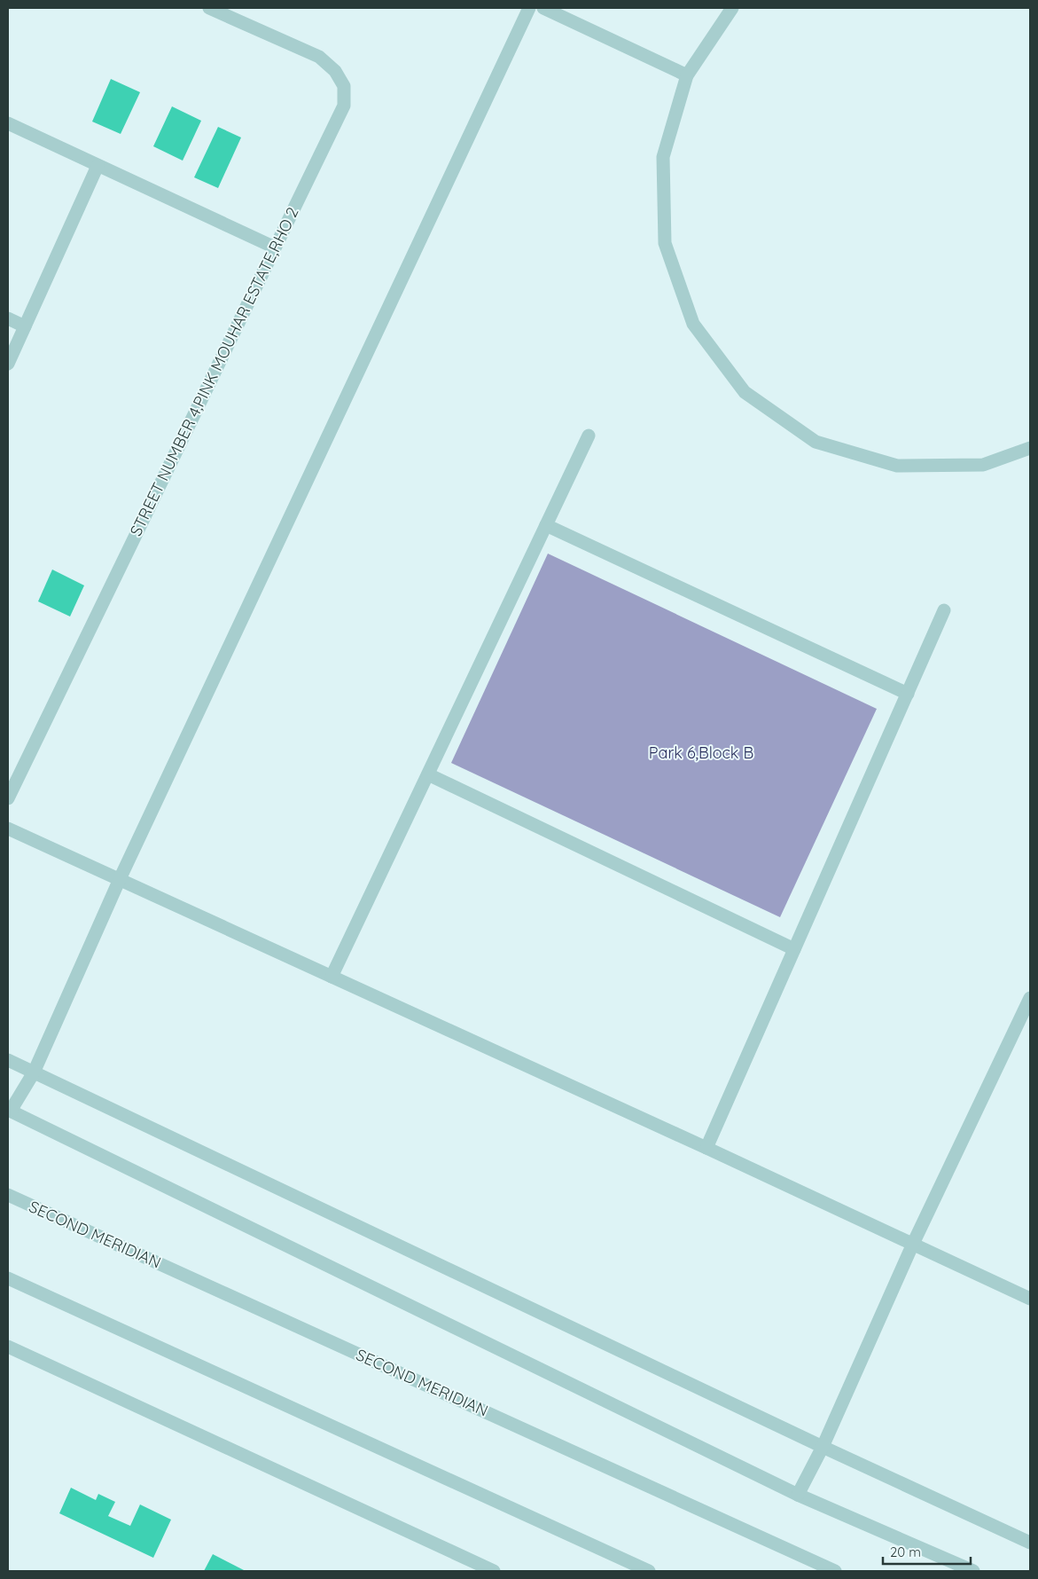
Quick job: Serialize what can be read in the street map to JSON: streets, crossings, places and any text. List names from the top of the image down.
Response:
{
  "streets": {
    "street": ["STREET NUMBER 4,PINK MOUHAR ESTATE,RHO 2", "SECOND MERIDIAN"]
  },
  "parks": ["Park 6,Block B"],
  "scale_bar": "20 m"
}
